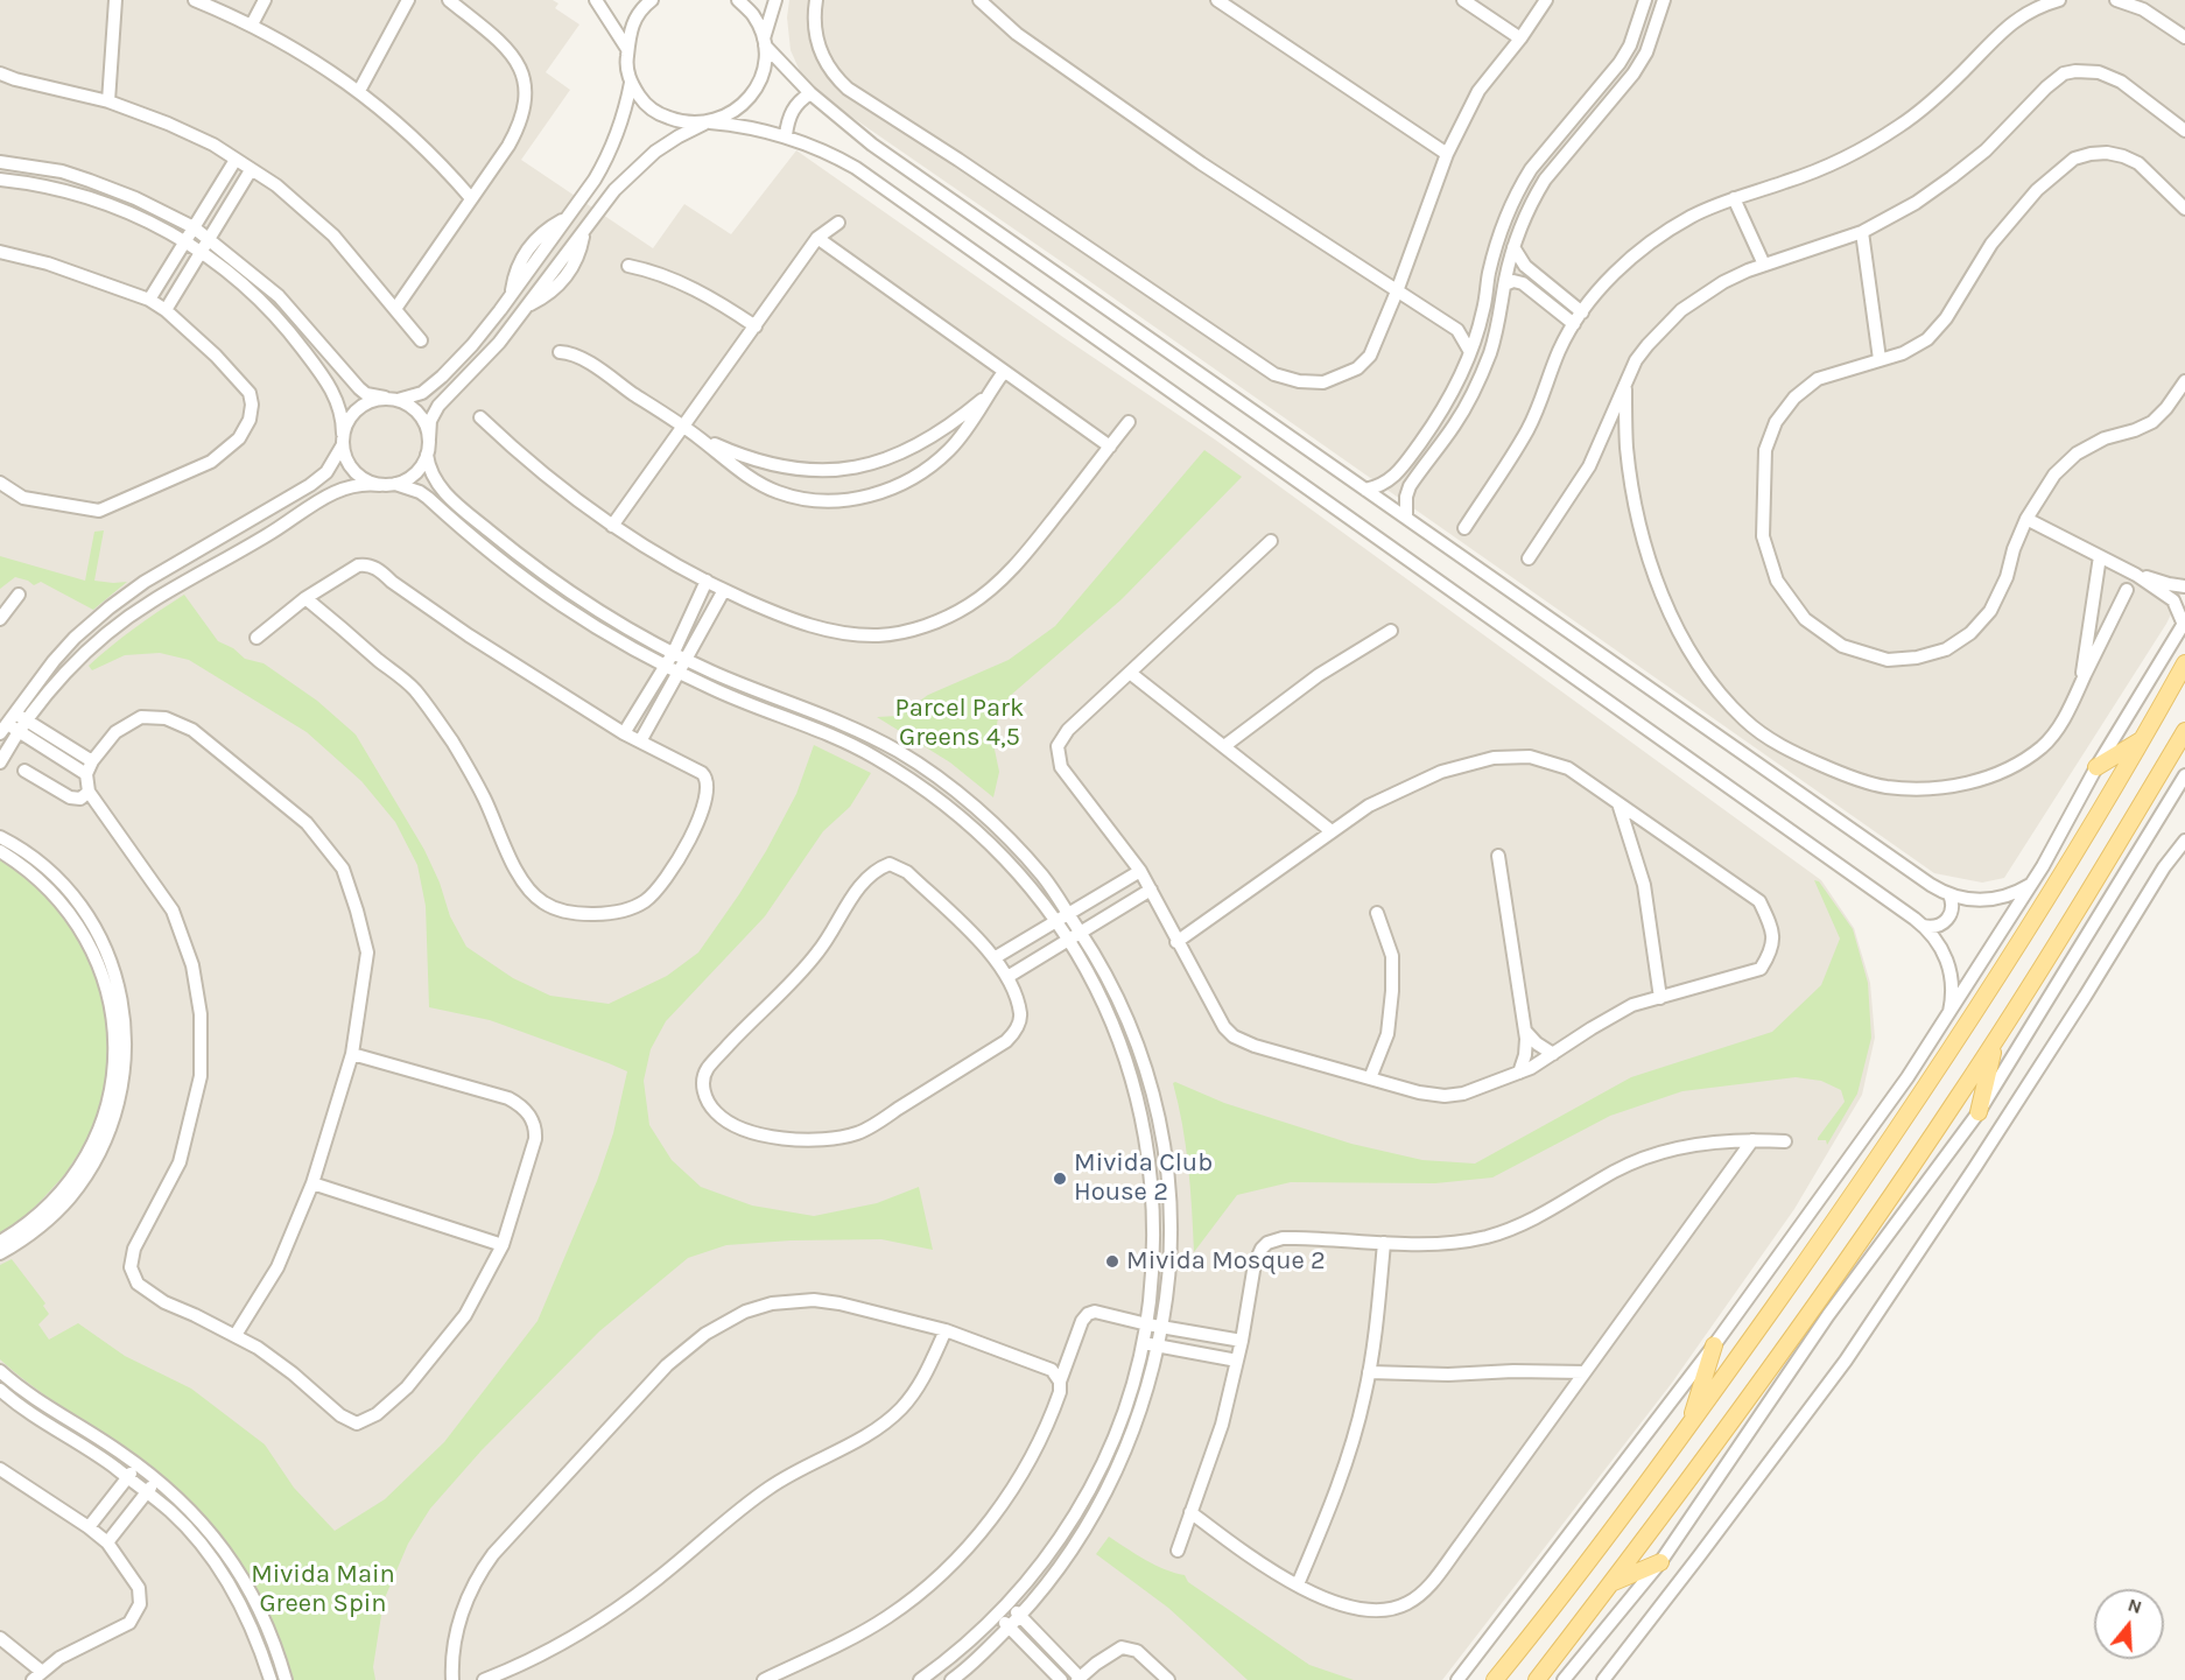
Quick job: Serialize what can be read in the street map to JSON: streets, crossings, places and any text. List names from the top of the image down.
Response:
{
  "parks": ["Parcel Park Greens 4,5", "Mivida Main Green Spin"],
  "places": ["Mivida Club House 2", "Mivida Mosque 2"],
  "north": "top"
}
